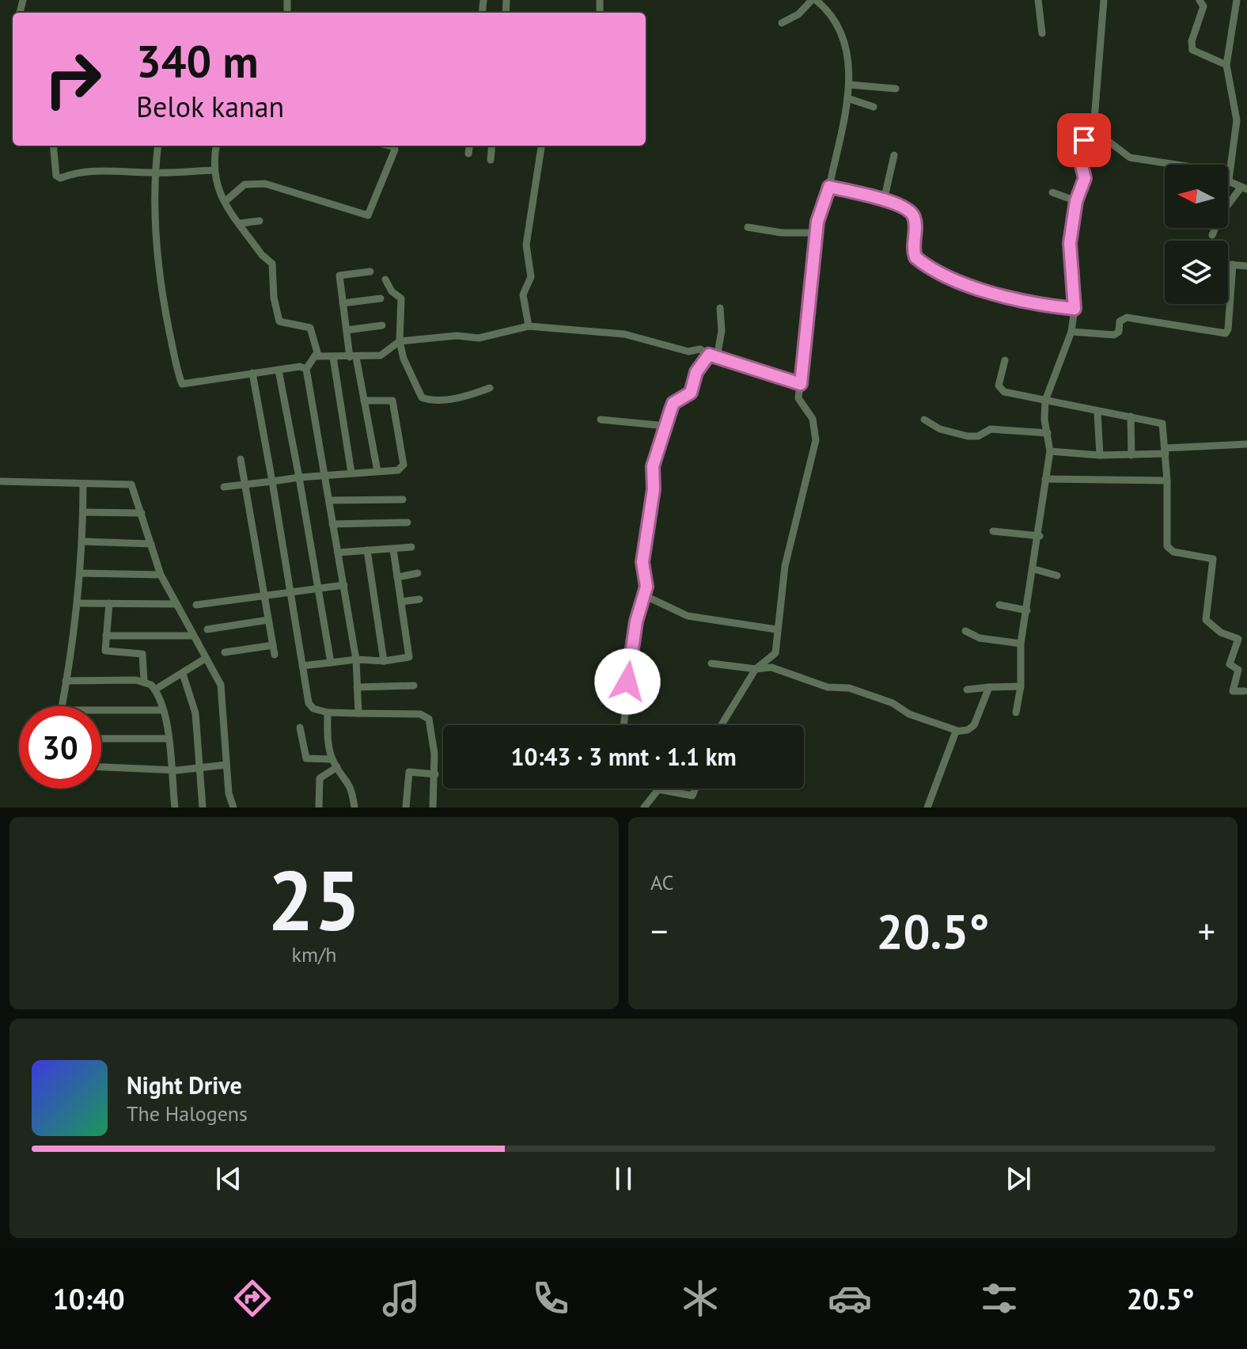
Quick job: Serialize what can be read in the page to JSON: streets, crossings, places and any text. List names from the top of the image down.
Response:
{
  "north": "left",
  "page": {
    "turn": ["340 m", "Belok kanan"],
    "limit": "30",
    "trip": "10:43 · 3 mnt · 1.1 km",
    "tile": [
      ["25", "km/h"],
      "AC"
    ],
    "heat": ["−", "20.5°", "+"],
    "song": ["Night Drive", "The Halogens"],
    "tabs": ["10:40", "20.5°"]
  }
}
